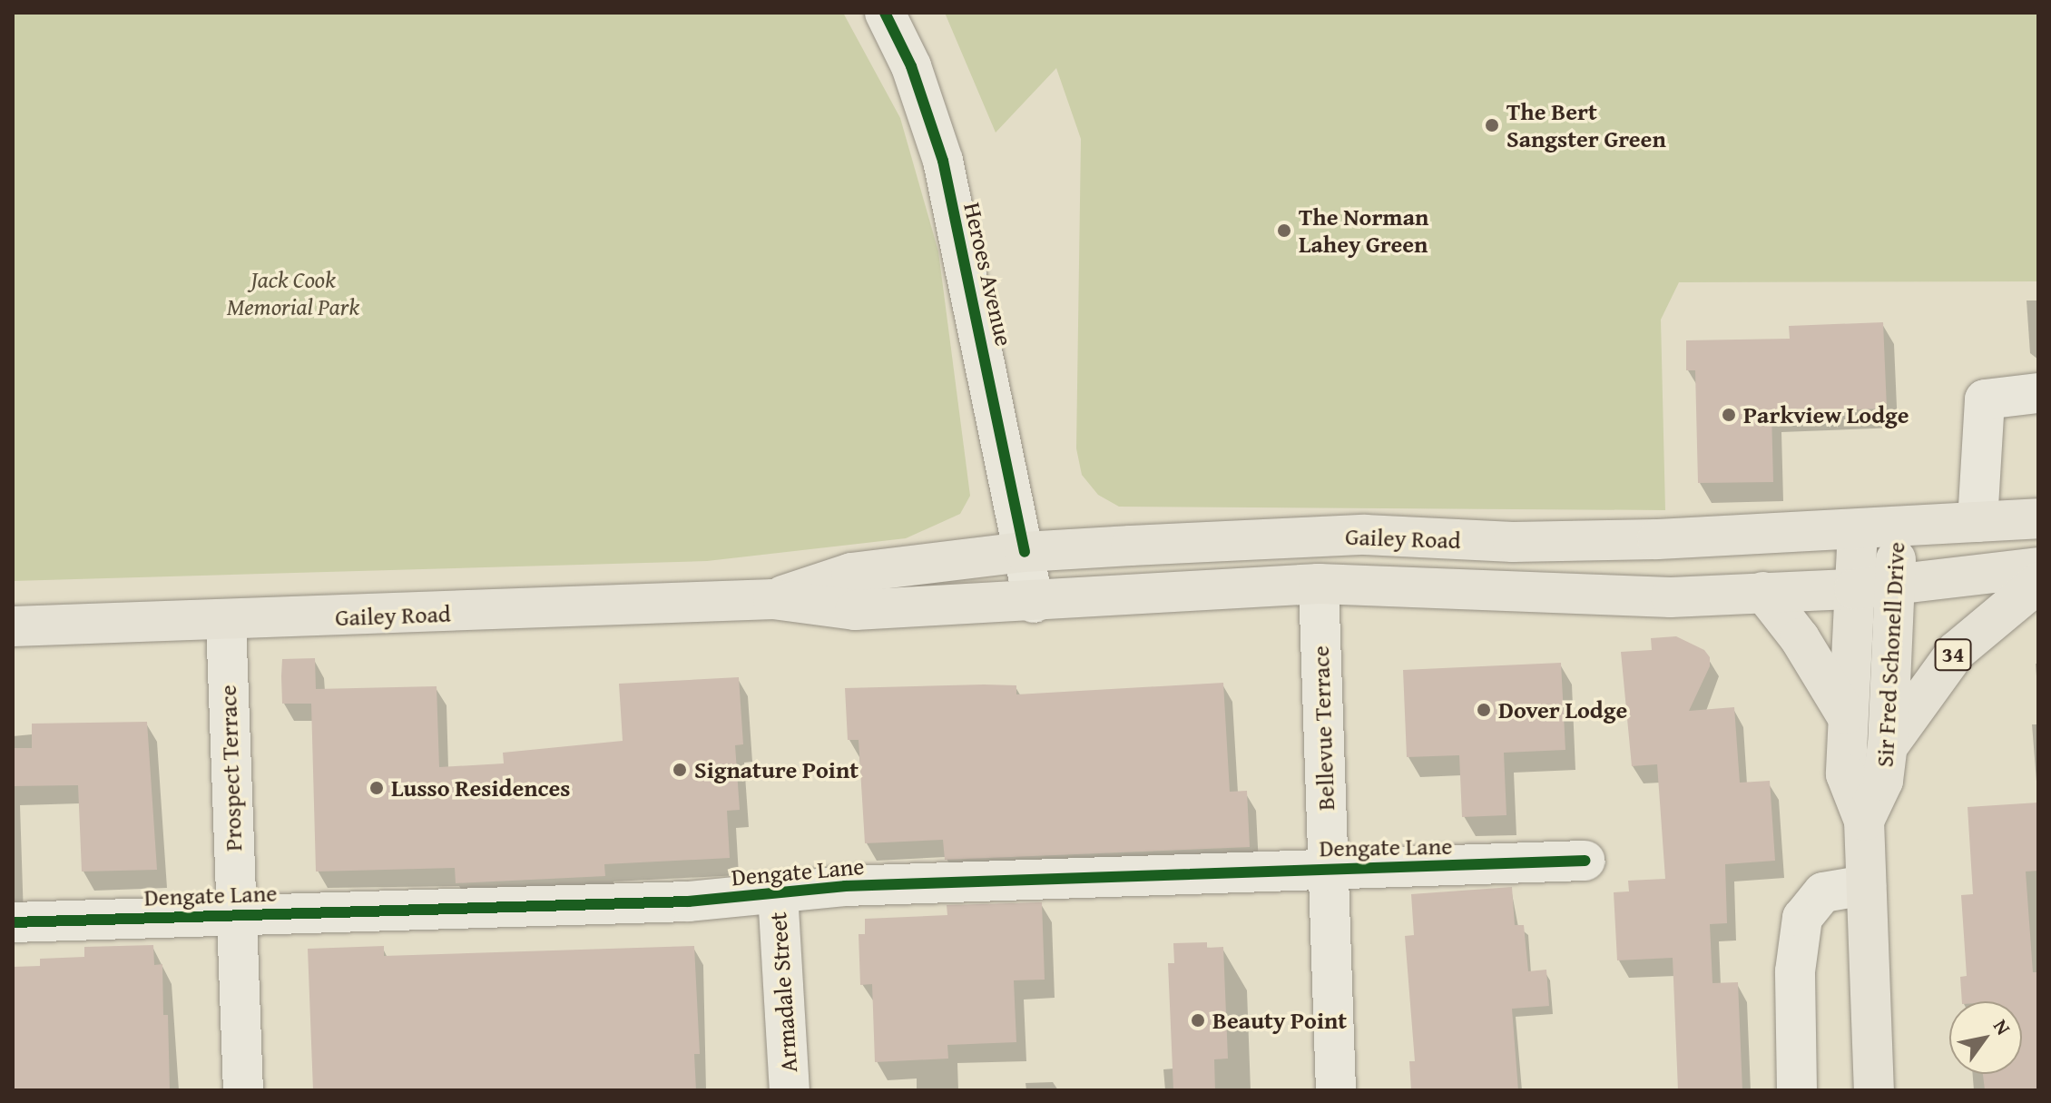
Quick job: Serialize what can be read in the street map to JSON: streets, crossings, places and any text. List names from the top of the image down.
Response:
{
  "streets": {
    "main road": ["Gailey Road", "Sir Fred Schonell Drive", "34"],
    "street": [
      "Heroes Avenue",
      "Bellevue Terrace",
      "Prospect Terrace",
      "Dengate Lane",
      "Armadale Street"
    ]
  },
  "crossings": [
    ["Heroes Avenue", "Gailey Road"],
    ["Gailey Road", "Sir Fred Schonell Drive"],
    ["Gailey Road", "Bellevue Terrace"],
    ["Gailey Road", "Prospect Terrace"],
    ["Sir Fred Schonell Drive", "34"],
    ["Bellevue Terrace", "Dengate Lane"],
    ["Prospect Terrace", "Dengate Lane"],
    ["Dengate Lane", "Armadale Street"]
  ],
  "parks": ["Jack Cook Memorial Park"],
  "places": [
    "The Bert Sangster Green",
    "The Norman Lahey Green",
    "Parkview Lodge",
    "Dover Lodge",
    "Signature Point",
    "Lusso Residences",
    "Beauty Point"
  ],
  "north": "top right"
}
